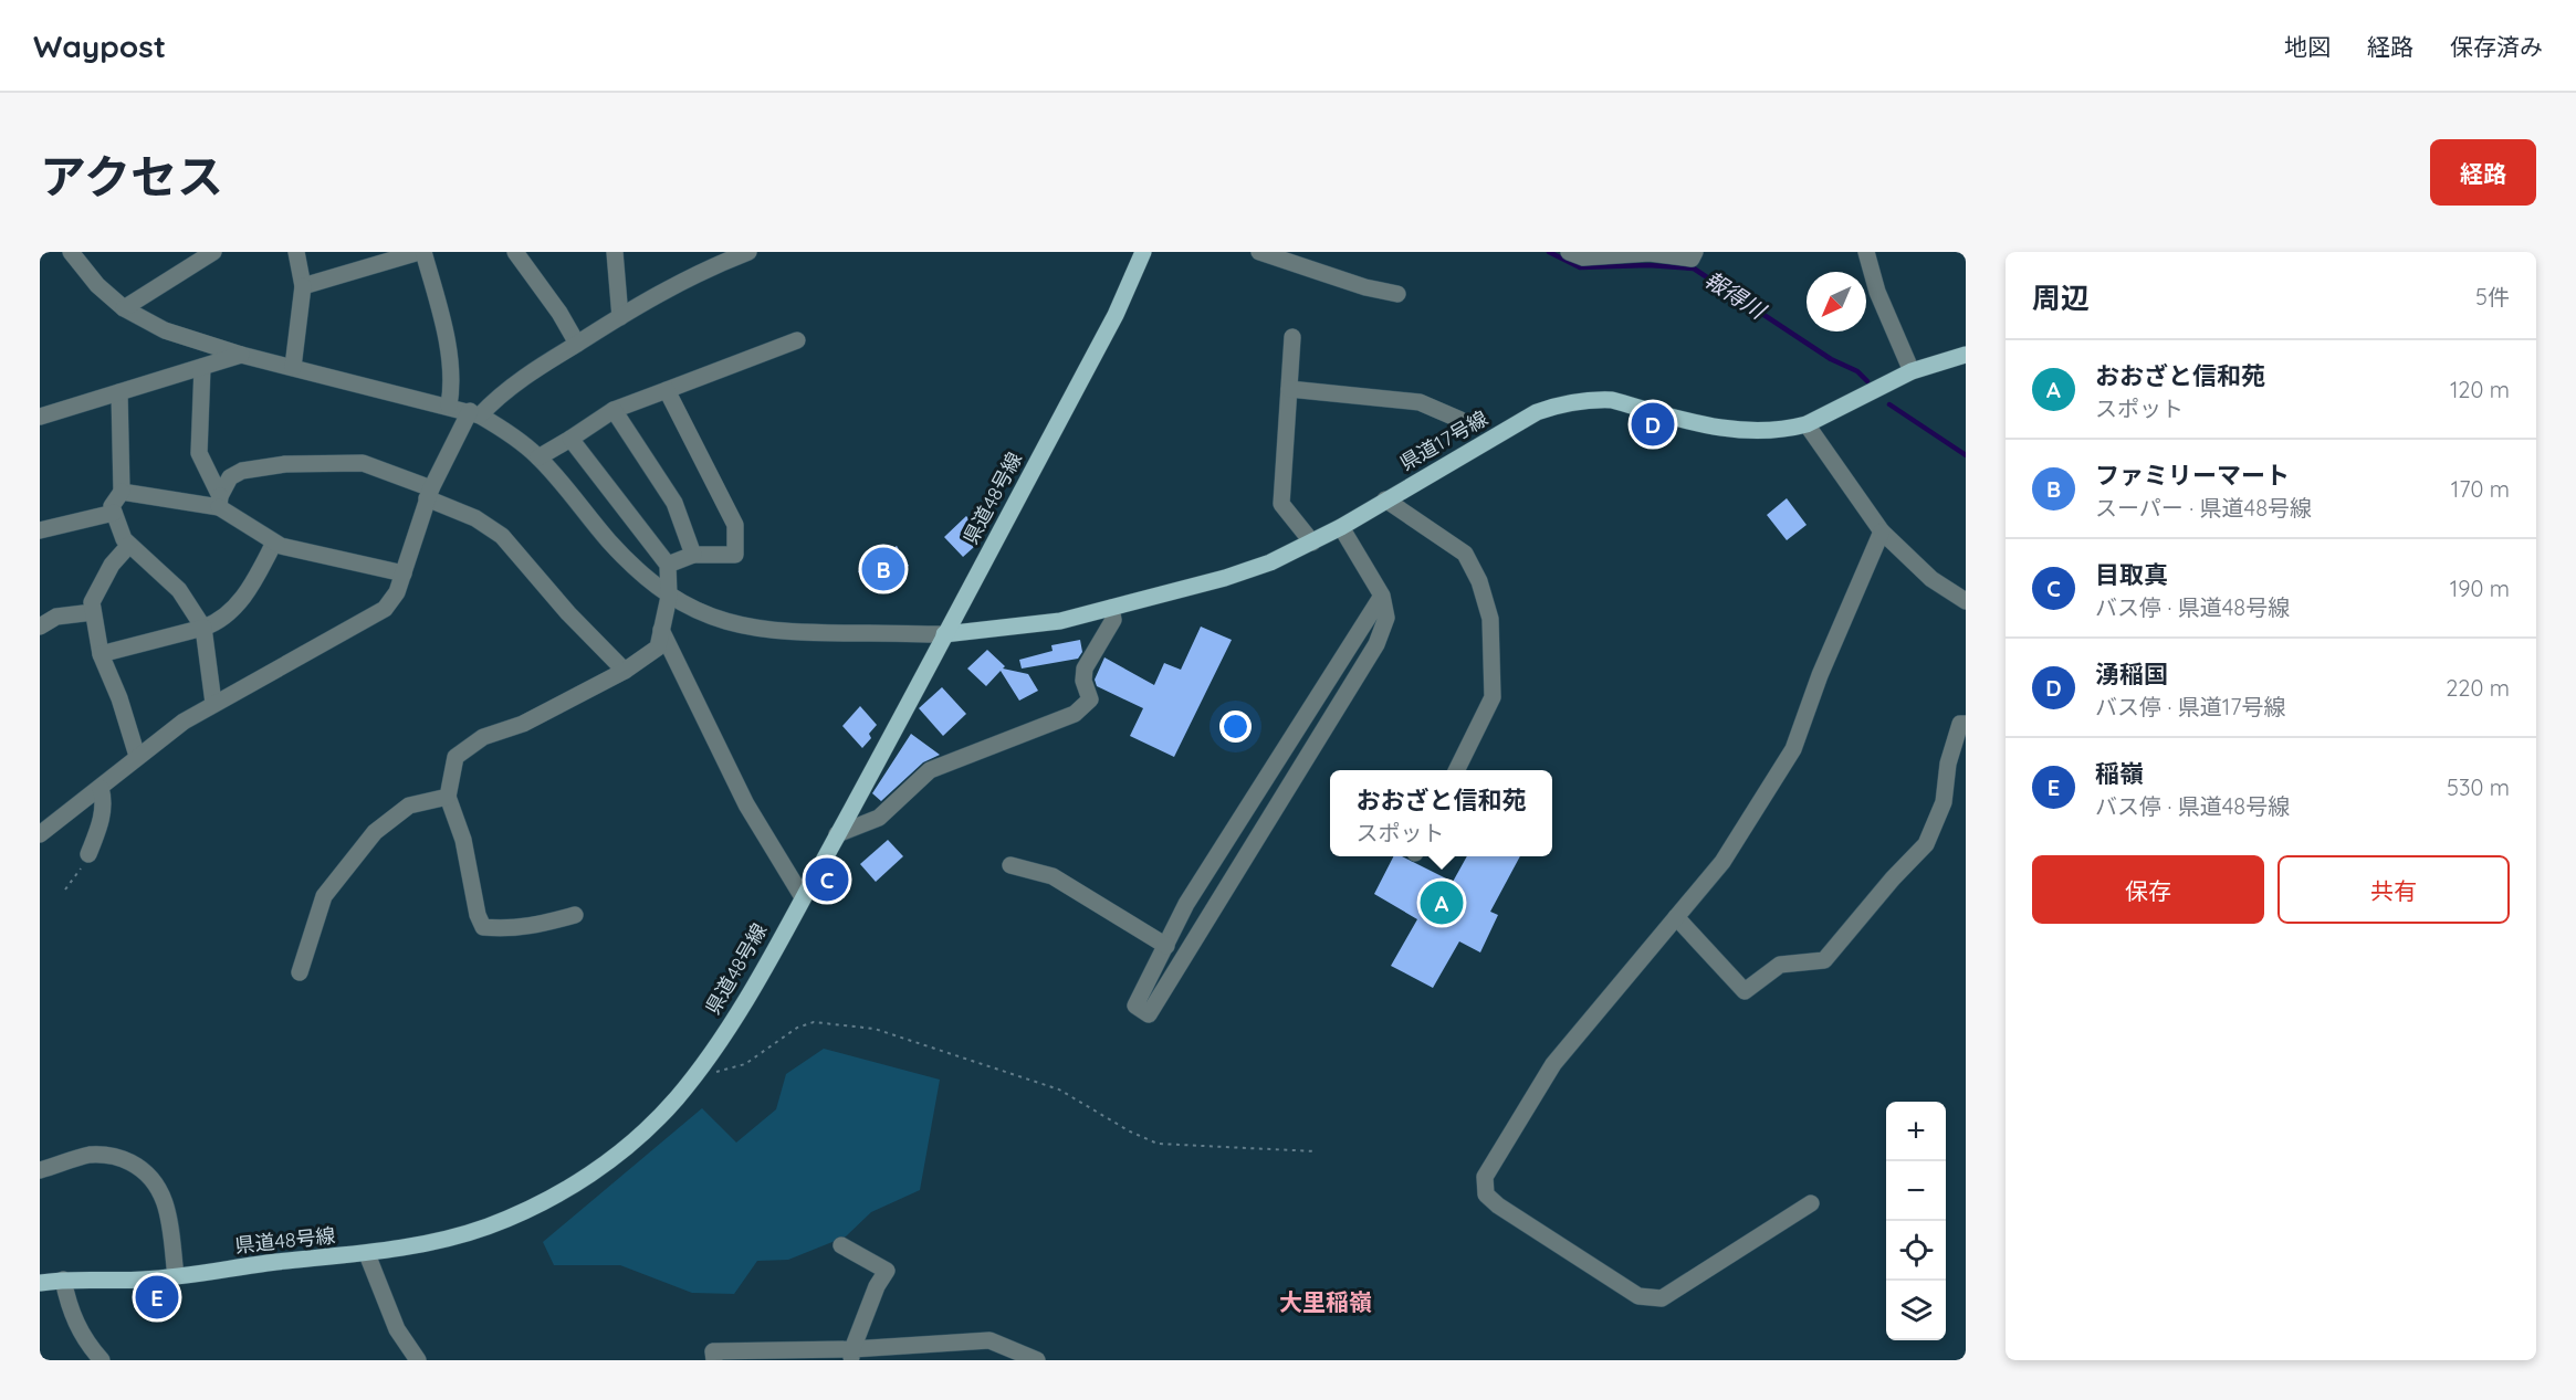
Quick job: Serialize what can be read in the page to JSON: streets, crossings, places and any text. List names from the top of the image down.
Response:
{
  "streets": {
    "main road": ["県道17号線", "県道48号線"]
  },
  "crossings": [
    ["県道17号線", "県道48号線"]
  ],
  "districts": ["大里稲嶺"],
  "water": ["報得川"],
  "north": "bottom left",
  "page": {
    "header": "Waypost",
    "nav": ["地図", "経路", "保存済み"],
    "title": "アクセス",
    "buttons": [
      "経路",
      ["保存", "共有"]
    ],
    "heading": ["周辺", "5件"],
    "list": [
      {
        "mark": "A",
        "name": "おおざと信和苑",
        "note": "スポット",
        "value": "120 m"
      },
      {
        "mark": "B",
        "name": "ファミリーマート",
        "note": "スーパー · 県道48号線",
        "value": "170 m"
      },
      {
        "mark": "C",
        "name": "目取真",
        "note": "バス停 · 県道48号線",
        "value": "190 m"
      },
      {
        "mark": "D",
        "name": "湧稲国",
        "note": "バス停 · 県道17号線",
        "value": "220 m"
      },
      {
        "mark": "E",
        "name": "稲嶺",
        "note": "バス停 · 県道48号線",
        "value": "530 m"
      }
    ],
    "pins": [
      "D",
      "B",
      "C",
      "A",
      "E"
    ],
    "popup": ["おおざと信和苑", "スポット"],
    "map_buttons": ["+", "−"]
  }
}
